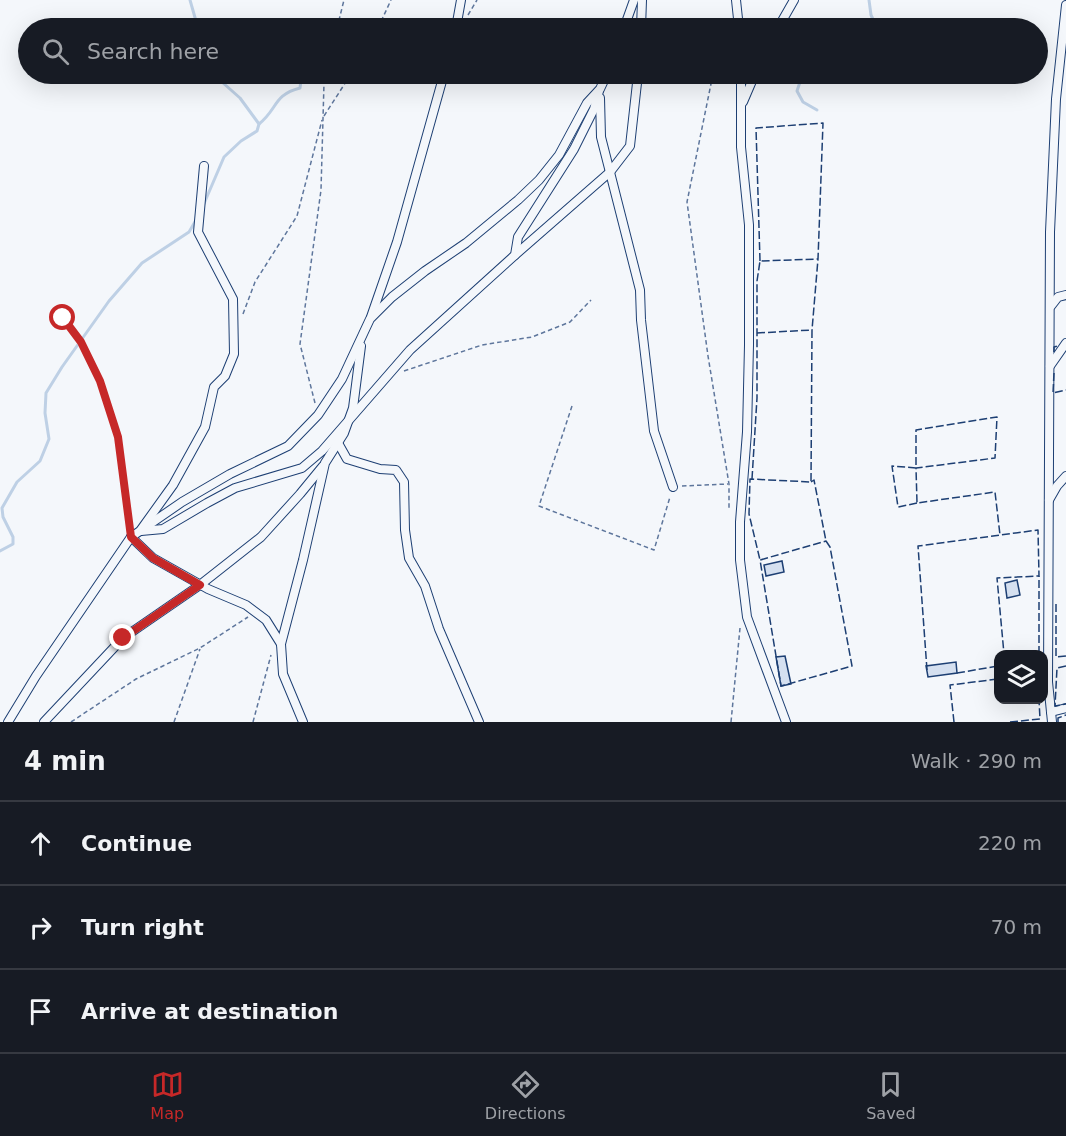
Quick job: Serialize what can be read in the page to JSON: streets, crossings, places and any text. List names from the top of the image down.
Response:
{
  "page": {
    "search": "Search here",
    "heading": ["4 min", "Walk · 290 m"],
    "list": [
      ["Continue", "220 m"],
      ["Turn right", "70 m"],
      "Arrive at destination"
    ],
    "nav": ["Map", "Directions", "Saved"]
  }
}
